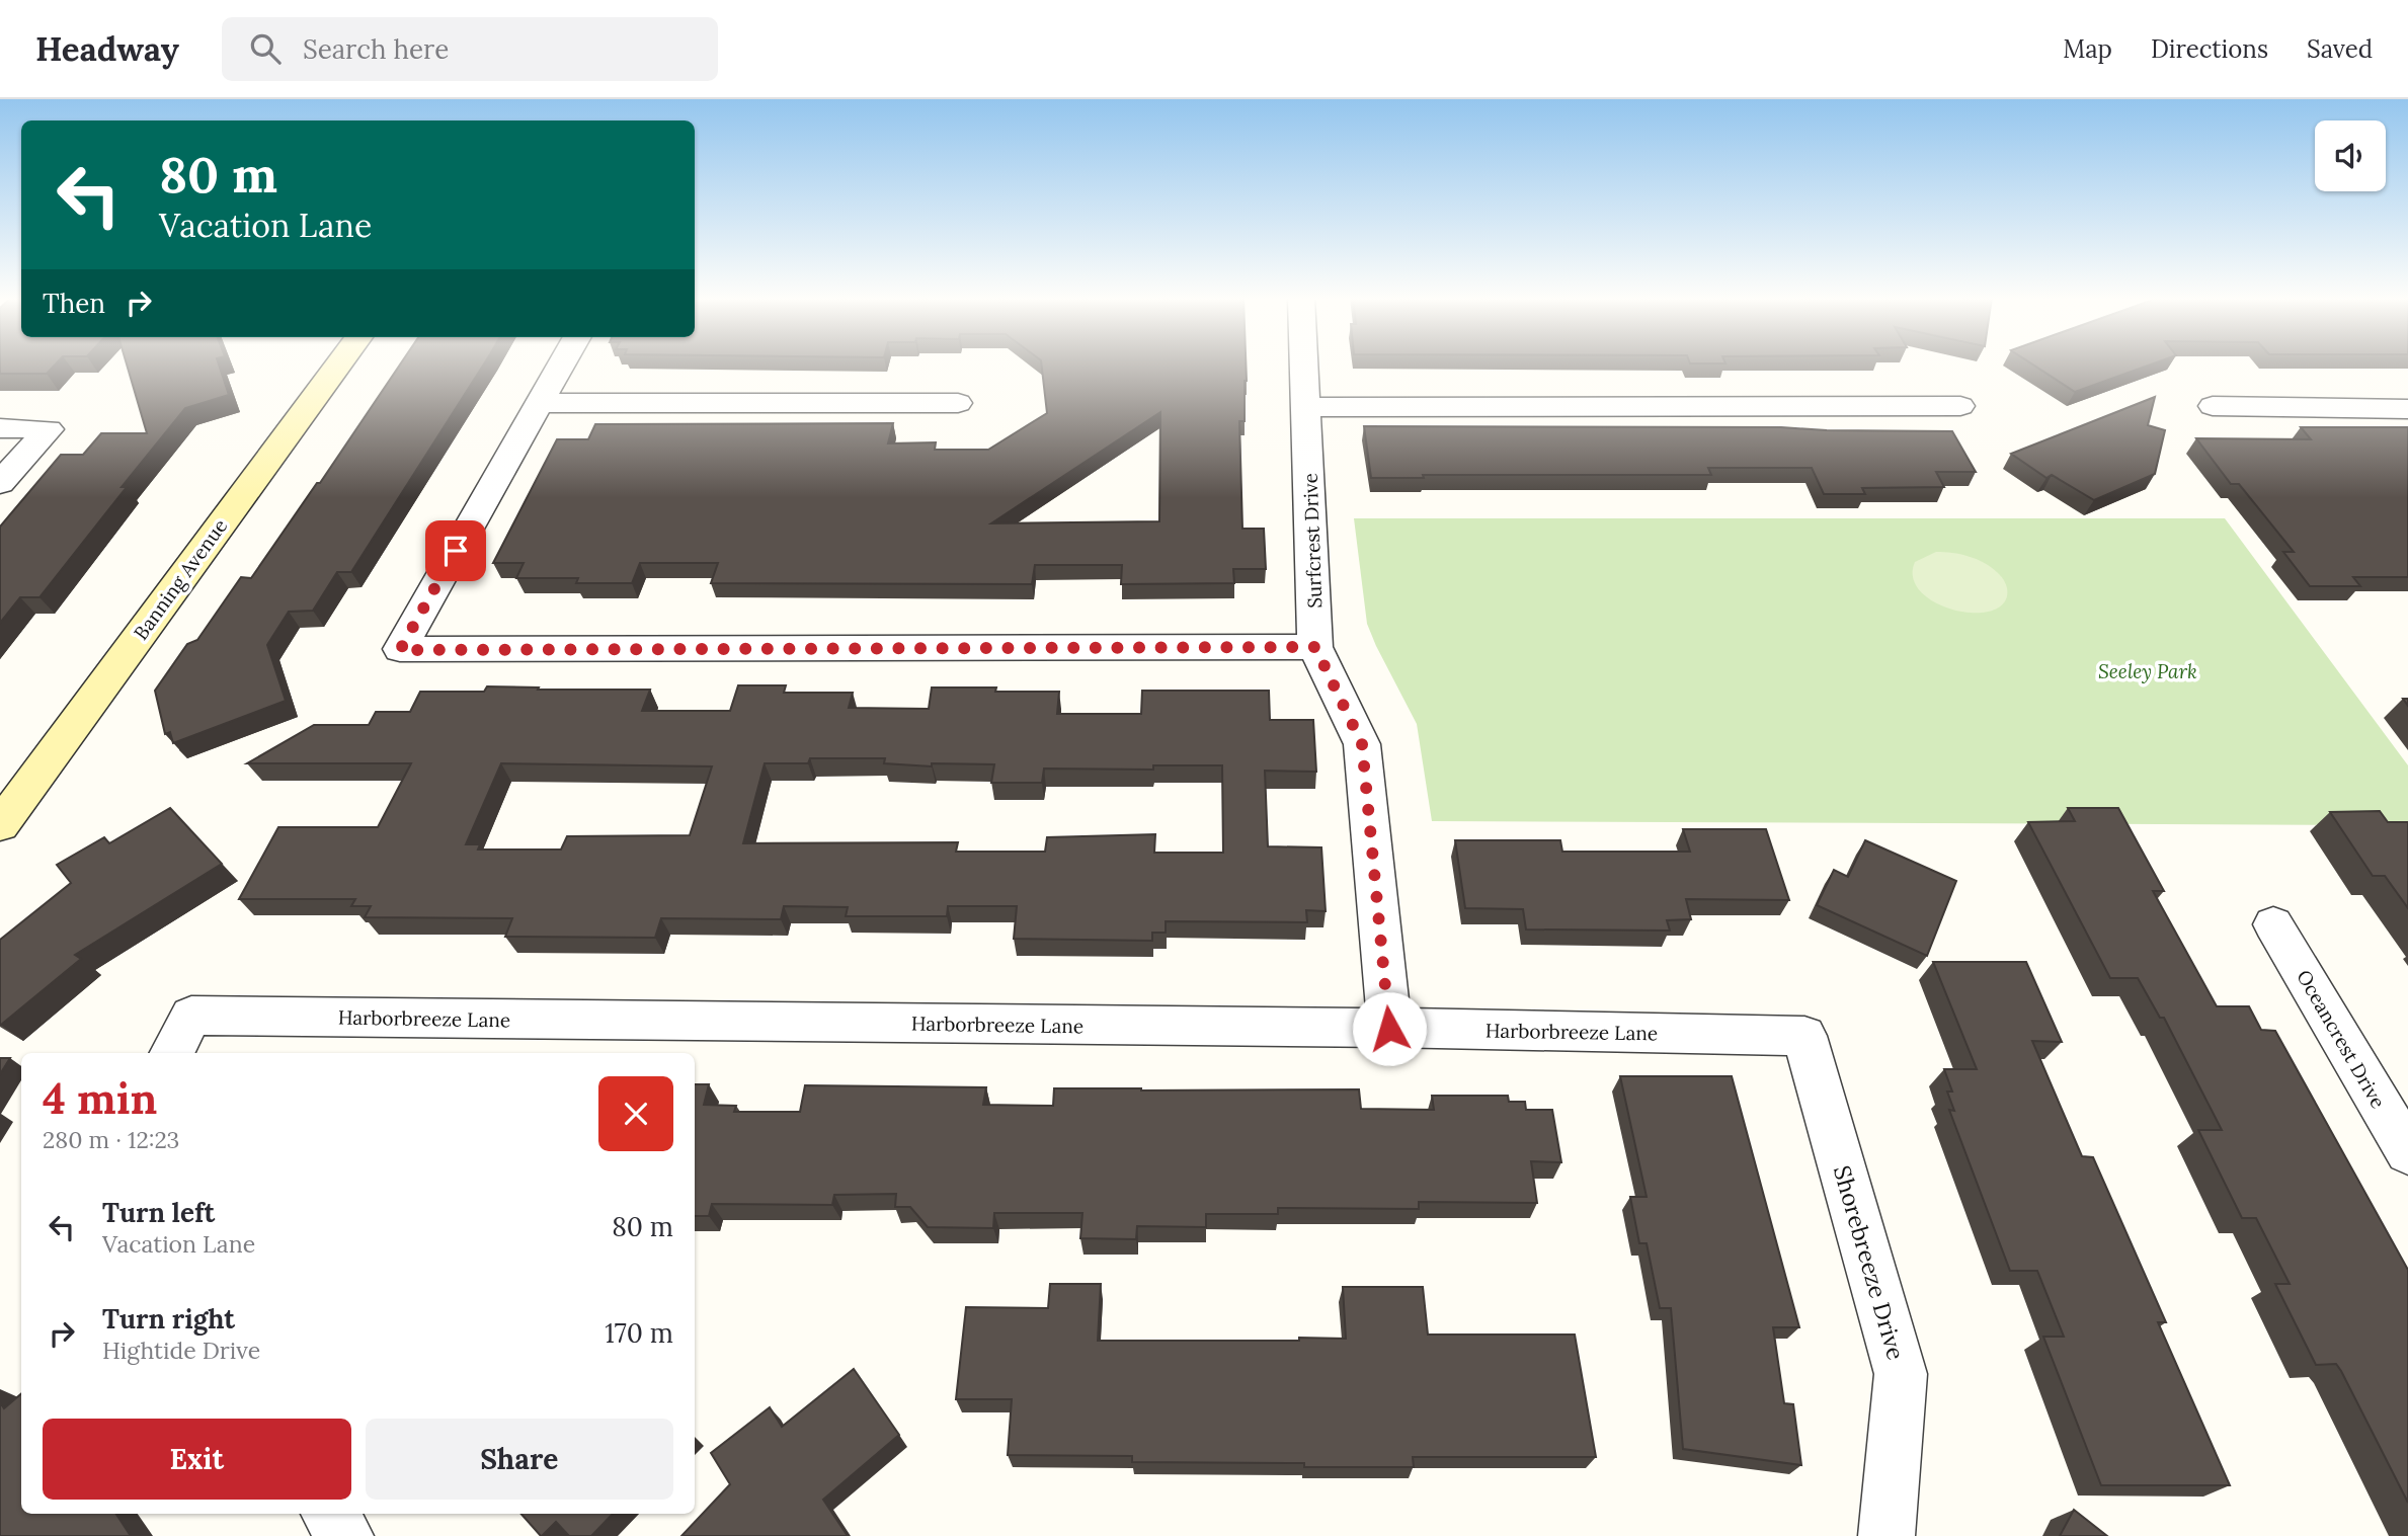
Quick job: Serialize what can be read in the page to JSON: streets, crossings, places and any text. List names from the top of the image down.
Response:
{
  "streets": {
    "street": [
      "Surfcrest Drive",
      "Banning Avenue",
      "Harborbreeze Lane",
      "Oceancrest Drive",
      "Shorebreeze Drive"
    ]
  },
  "crossings": [
    ["Surfcrest Drive", "Harborbreeze Lane"],
    ["Harborbreeze Lane", "Shorebreeze Drive"]
  ],
  "parks": ["Seeley Park"],
  "page": {
    "header": "Headway",
    "search": "Search here",
    "nav": ["Map", "Directions", "Saved"],
    "turn": ["80 m", "Vacation Lane"],
    "then": "Then",
    "heading": ["4 min", "280 m · 12:23"],
    "list": [
      {
        "name": "Turn left",
        "note": "Vacation Lane",
        "value": "80 m"
      },
      {
        "name": "Turn right",
        "note": "Hightide Drive",
        "value": "170 m"
      }
    ],
    "buttons": ["Exit", "Share"]
  }
}
